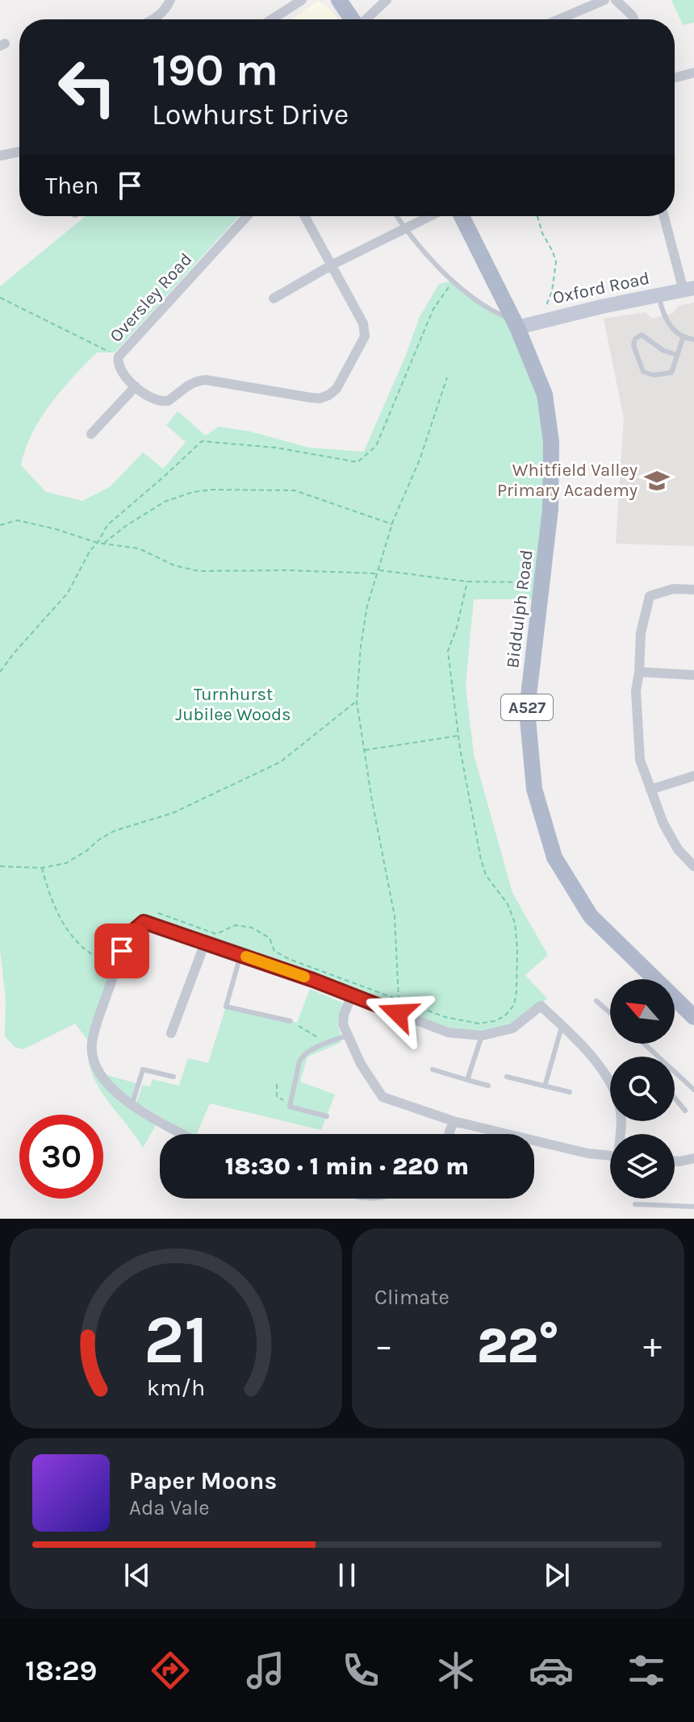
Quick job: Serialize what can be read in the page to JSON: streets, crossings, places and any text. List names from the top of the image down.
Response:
{
  "streets": {
    "main road": ["Biddulph Road", "A527"],
    "street": ["Oxford Road", "Oversley Road"]
  },
  "crossings": [
    ["Oxford Road", "Biddulph Road"]
  ],
  "parks": ["Turnhurst Jubilee Woods"],
  "places": {
    "school or university": ["Whitfield Valley Primary Academy"]
  },
  "north": "top left",
  "page": {
    "turn": ["190 m", "Lowhurst Drive"],
    "then": "Then",
    "limit": "30",
    "trip": "18:30 · 1 min · 220 m",
    "tile": "Climate",
    "heat": ["−", "22°", "+"],
    "song": ["Paper Moons", "Ada Vale"],
    "tabs": "18:29",
    "gauge": ["21", "km/h"]
  }
}
